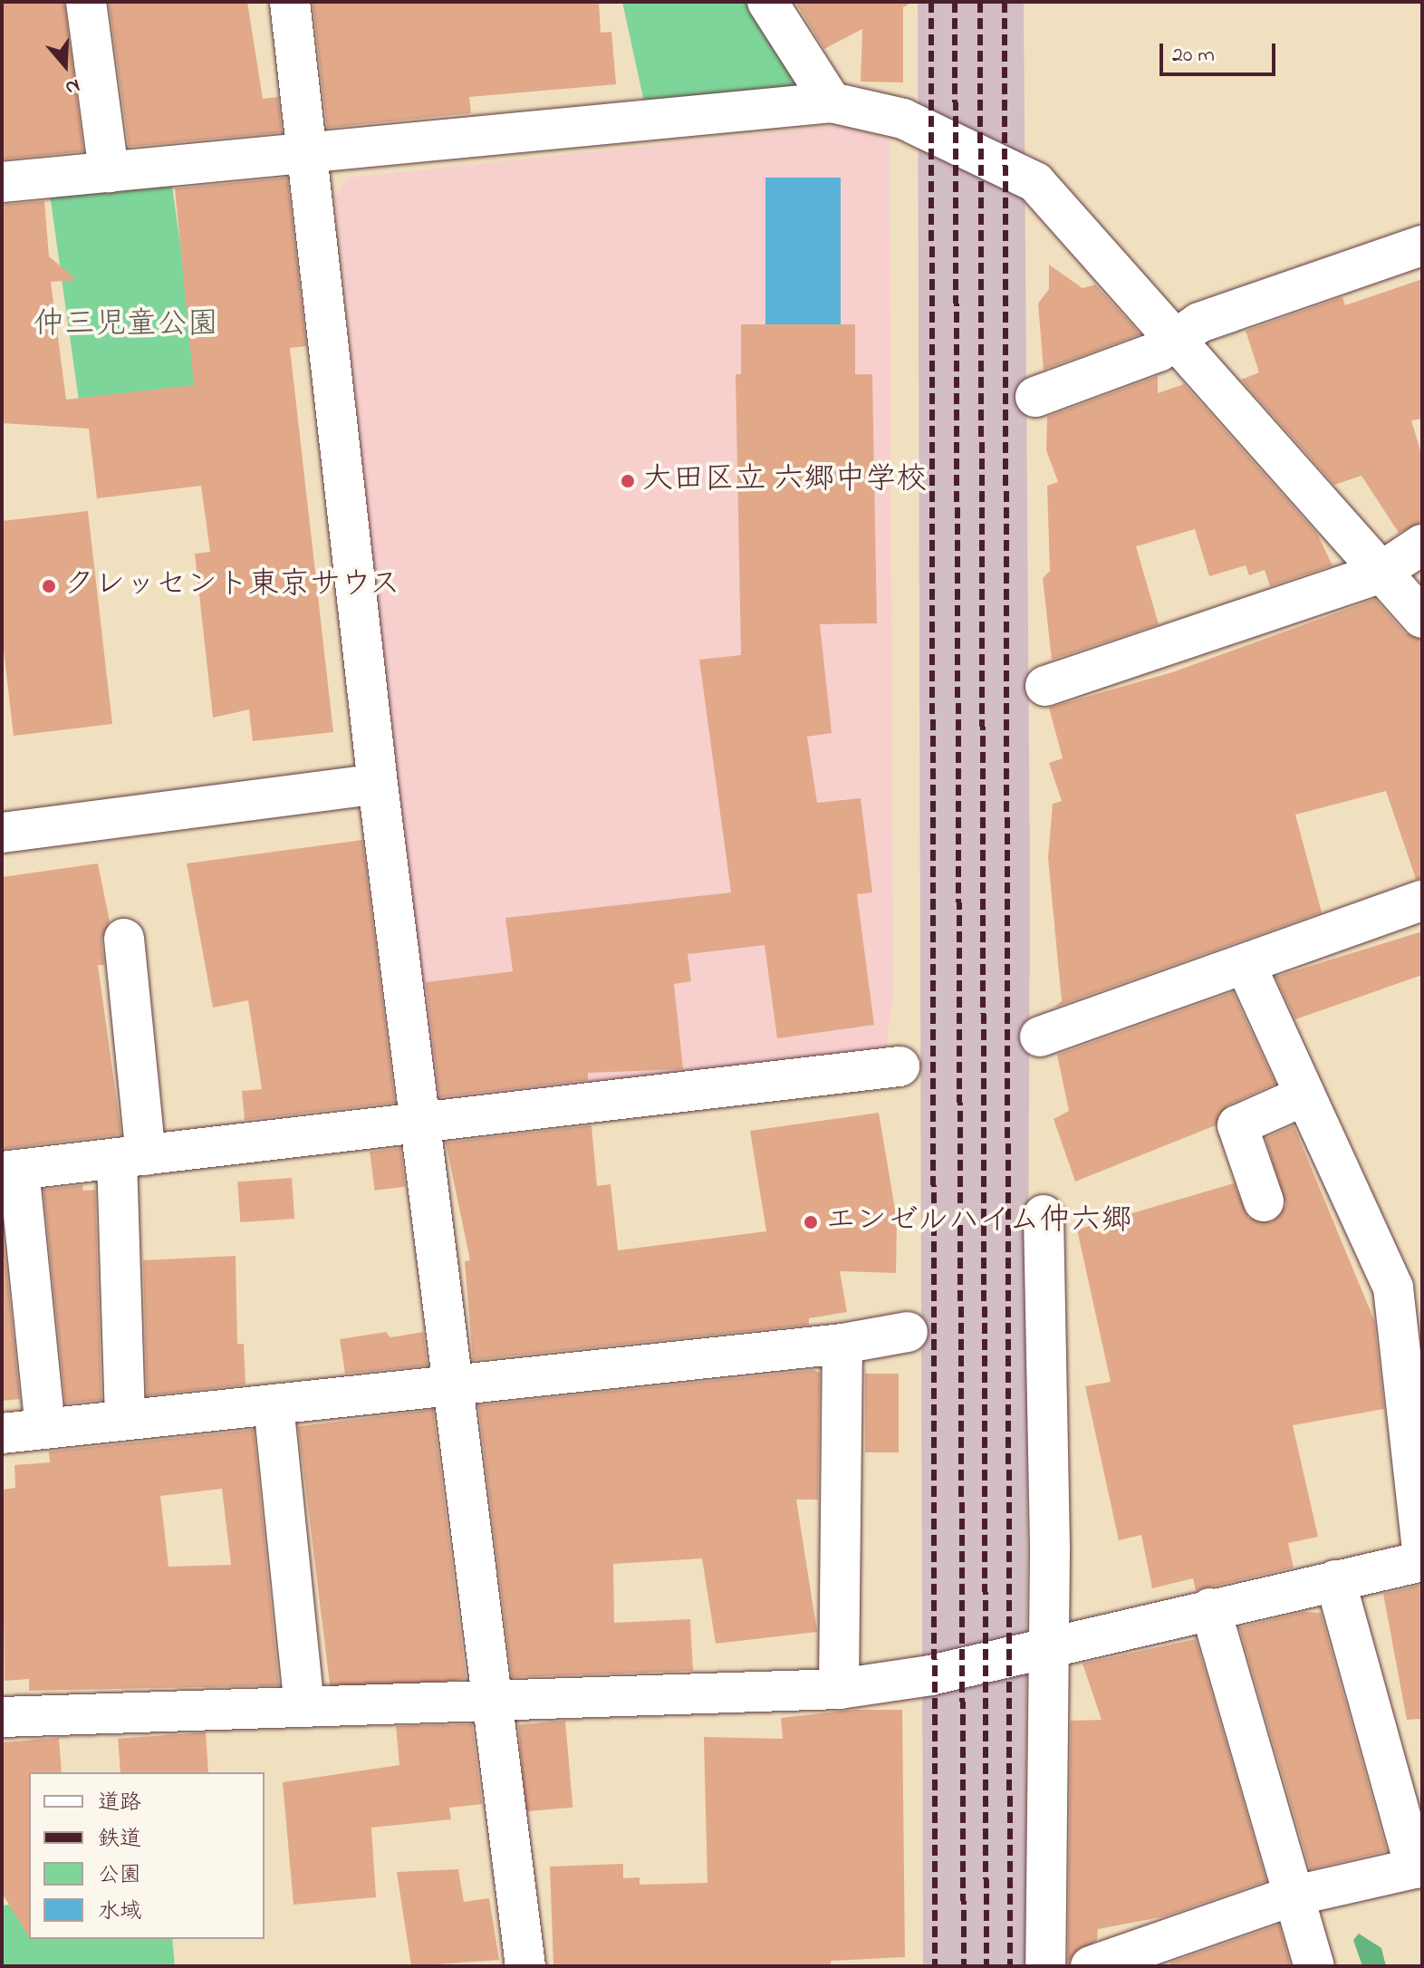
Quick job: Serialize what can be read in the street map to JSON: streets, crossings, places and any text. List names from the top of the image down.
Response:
{
  "parks": ["仲三児童公園"],
  "places": ["大田区立 六郷中学校", "クレッセント東京サウス", "エンゼルハイム仲六郷"],
  "legend": [
    "道路",
    "鉄道",
    "公園",
    "水域"
  ],
  "scale_bar": "20 m",
  "north": "bottom"
}
